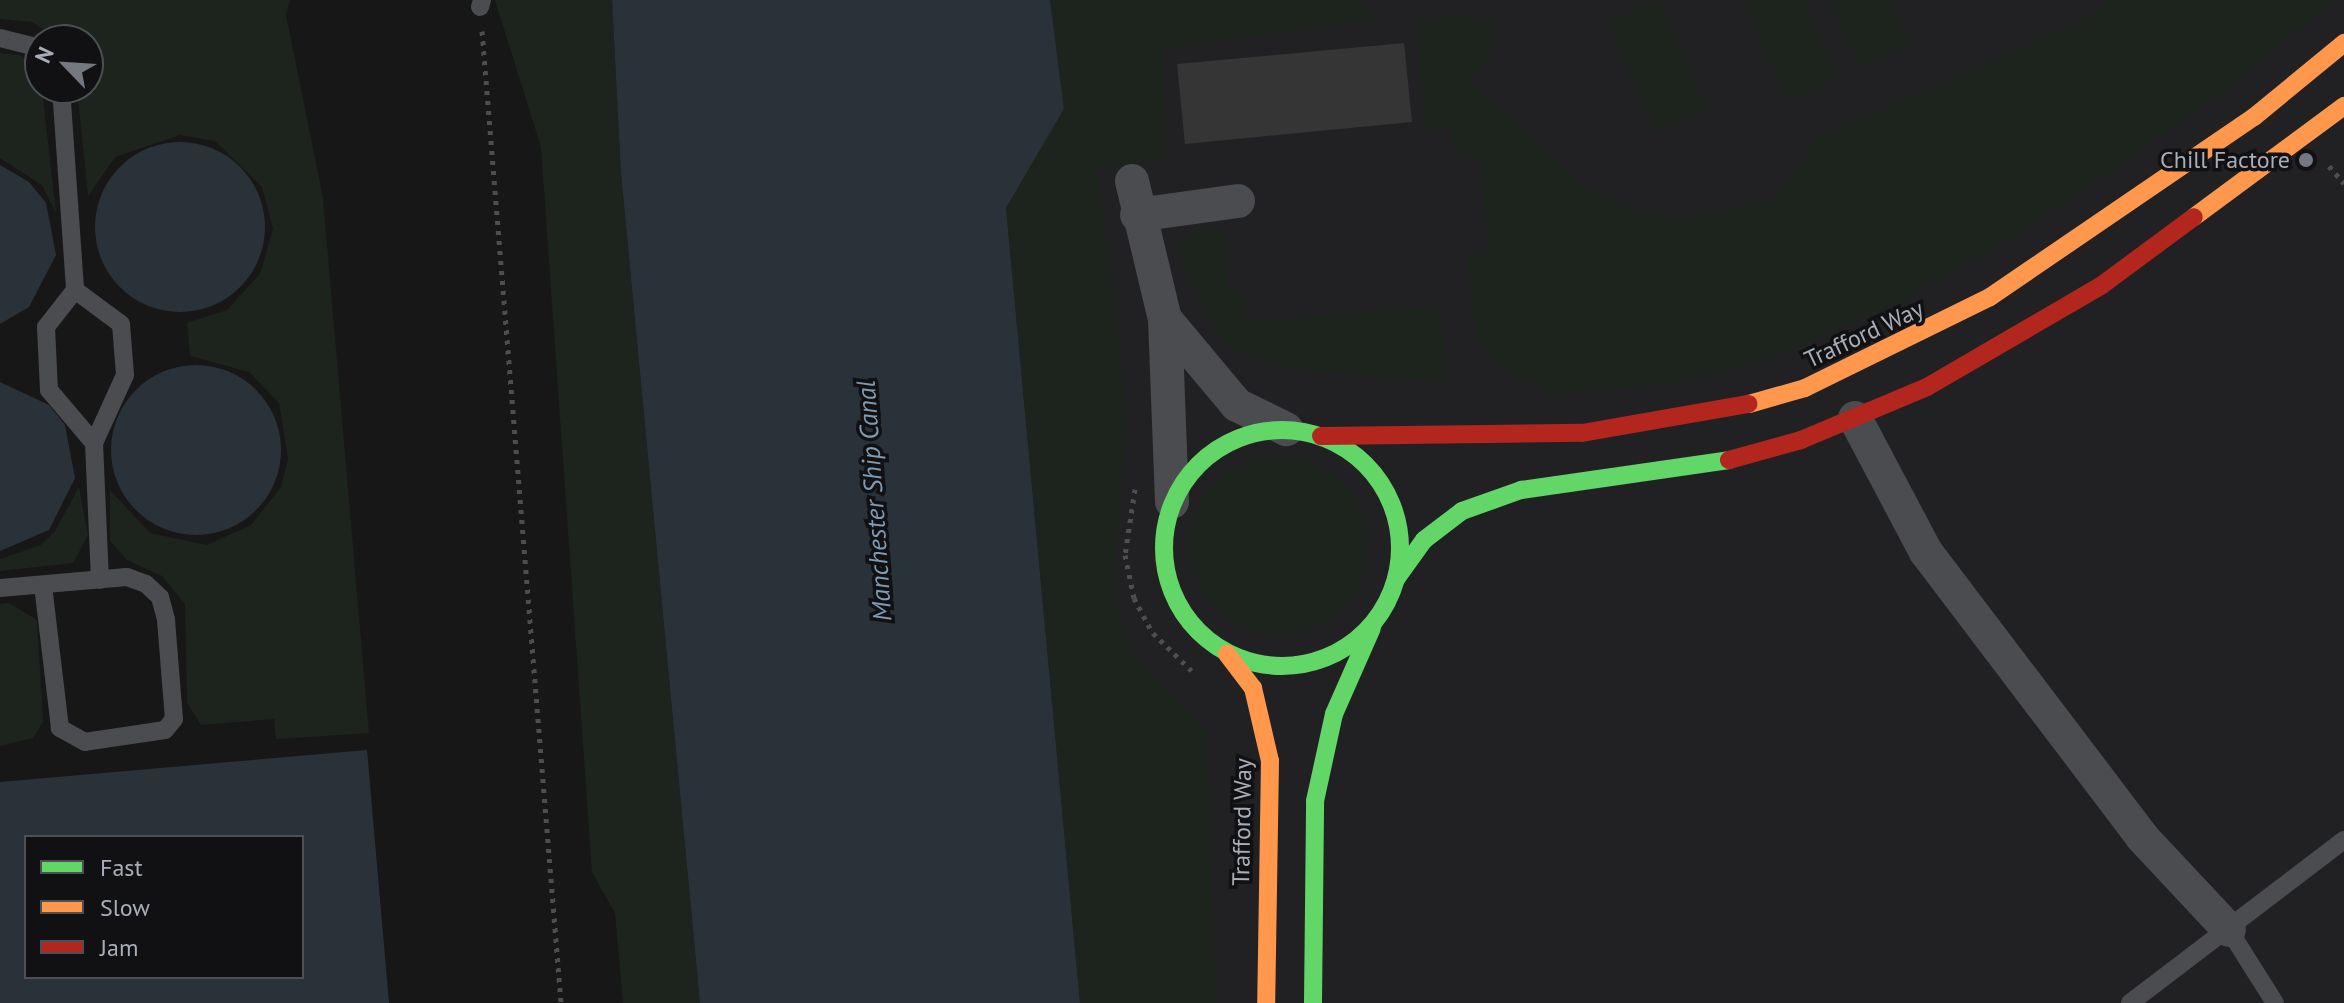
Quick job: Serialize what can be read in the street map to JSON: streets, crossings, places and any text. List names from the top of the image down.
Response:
{
  "streets": {
    "street": ["Trafford Way"]
  },
  "water": ["Manchester Ship Canal"],
  "places": ["Chill Factore"],
  "legend": ["Fast", "Slow", "Jam"],
  "north": "top left"
}
